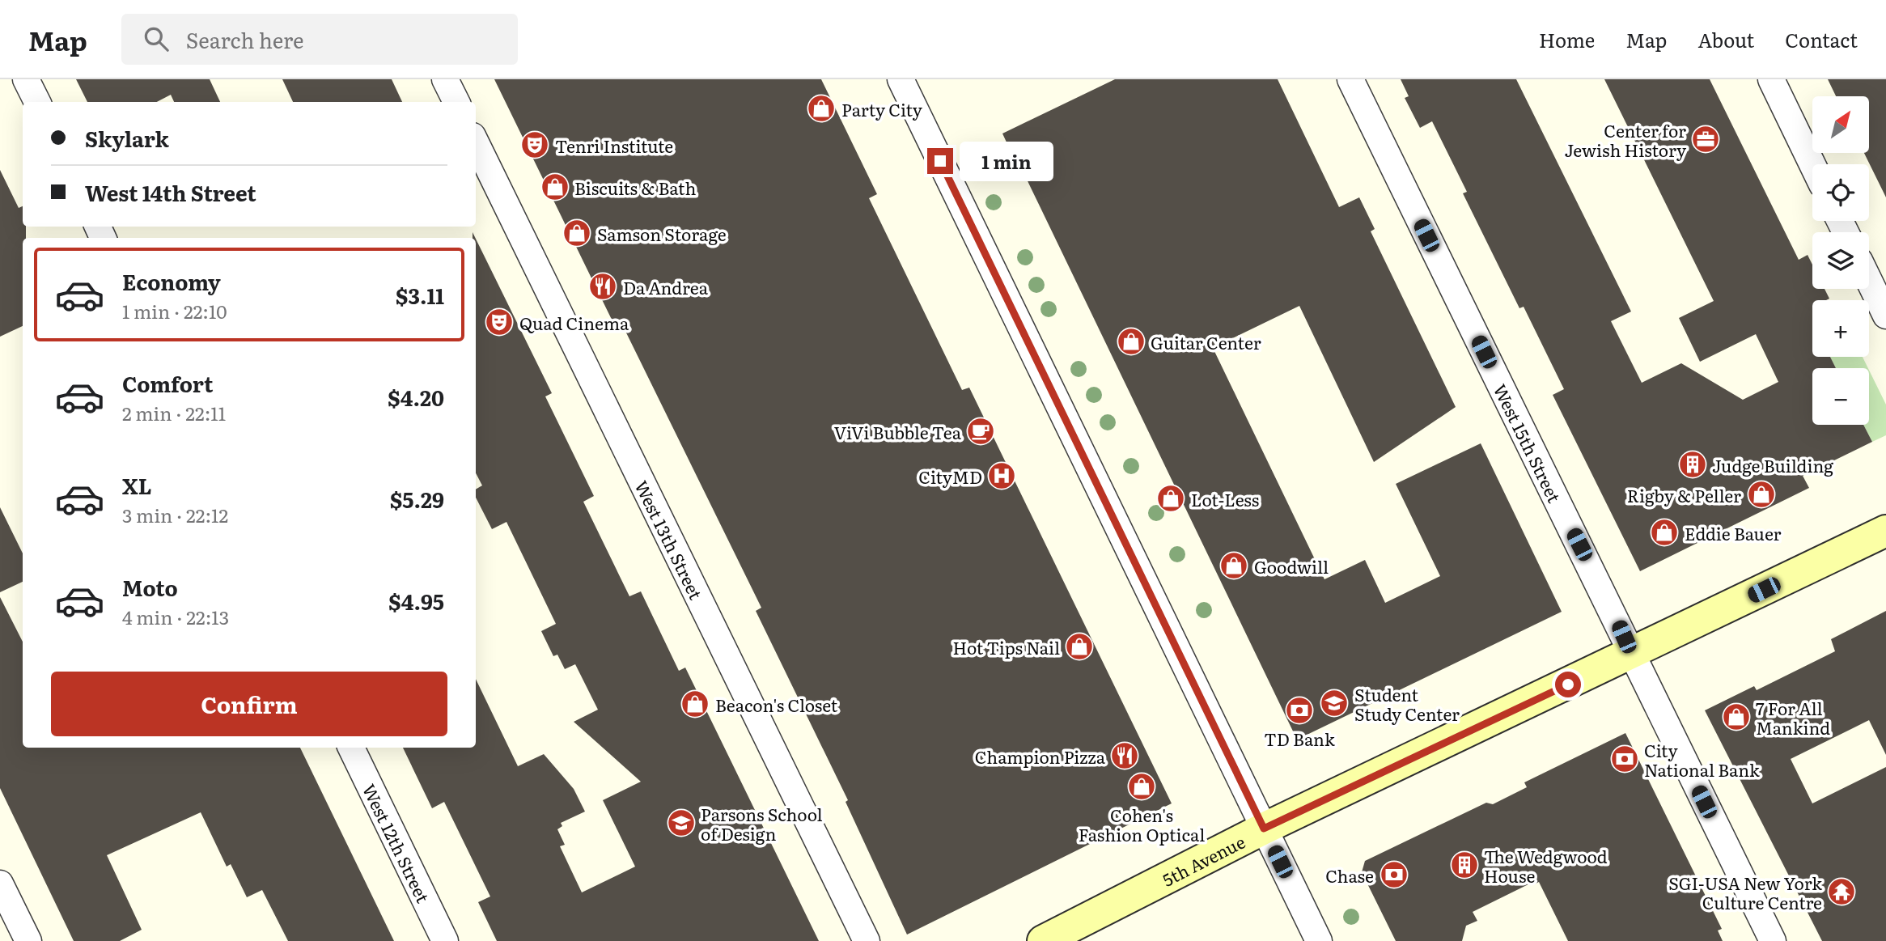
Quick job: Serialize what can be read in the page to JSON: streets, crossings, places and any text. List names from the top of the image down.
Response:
{
  "streets": {
    "main road": ["5th Avenue"],
    "street": ["West 15th Street", "West 13th Street", "West 12th Street"]
  },
  "crossings": [
    ["West 15th Street", "5th Avenue"]
  ],
  "places": {
    "shop": [
      "Party City",
      "Biscuits & Bath",
      "Samson Storage",
      "Guitar Center",
      "Rigby & Peller",
      "Lot-Less",
      "Eddie Bauer",
      "Goodwill",
      "Hot Tips Nail",
      "Beacon's Closet",
      "7 For All Mankind",
      "Cohen's Fashion Optical"
    ],
    "office": ["Center for Jewish History"],
    "theatre": ["Tenri Institute", "Quad Cinema"],
    "restaurant": ["Da Andrea", "Champion Pizza"],
    "cafe": ["ViVi Bubble Tea"],
    "building": ["Judge Building", "The Wedgwood House"],
    "hospital": ["CityMD"],
    "school or university": ["Student Study Center", "Parsons School of Design"],
    "bank": ["TD Bank", "City National Bank", "Chase"],
    "temple": ["SGI-USA New York Culture Centre"]
  },
  "north": "top right",
  "page": {
    "header": "Map",
    "search": "Search here",
    "nav": [
      "Home",
      "Map",
      "About",
      "Contact"
    ],
    "map_buttons": ["+", "−"],
    "banner": ["Skylark", "West 14th Street"],
    "bubble": "1 min",
    "list": [
      {
        "name": "Economy",
        "note": "1 min · 22:10",
        "value": "$3.11"
      },
      {
        "name": "Comfort",
        "note": "2 min · 22:11",
        "value": "$4.20"
      },
      {
        "name": "XL",
        "note": "3 min · 22:12",
        "value": "$5.29"
      },
      {
        "name": "Moto",
        "note": "4 min · 22:13",
        "value": "$4.95"
      }
    ],
    "buttons": "Confirm"
  }
}
